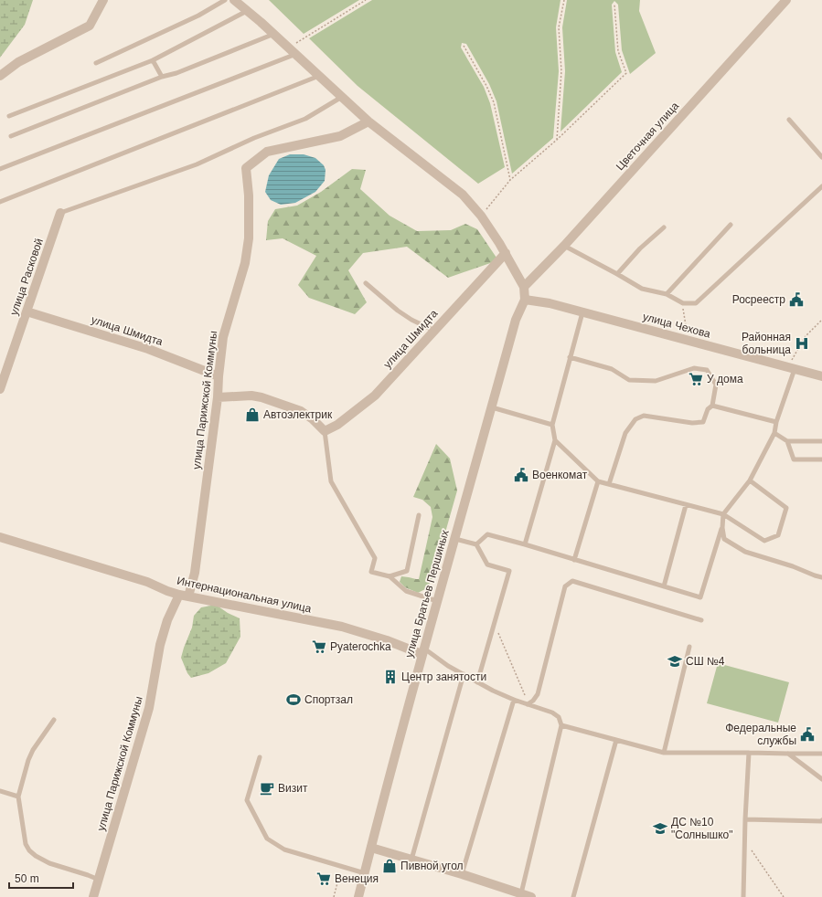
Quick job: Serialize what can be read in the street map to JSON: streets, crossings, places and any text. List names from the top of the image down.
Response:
{
  "streets": {
    "street": [
      "Цветочная улица",
      "улица Расковой",
      "улица Чехова",
      "улица Шмидта",
      "улица Парижской Коммуны",
      "улица Братьев Першиных",
      "Интернациональная улица"
    ]
  },
  "crossings": [
    ["улица Расковой", "улица Шмидта"],
    ["улица Чехова", "улица Братьев Першиных"],
    ["улица Шмидта", "улица Парижской Коммуны"],
    ["улица Парижской Коммуны", "Интернациональная улица"],
    ["улица Братьев Першиных", "Интернациональная улица"]
  ],
  "places": {
    "public building": ["Росреестр", "Военкомат", "Федеральные службы"],
    "hospital": ["Районная больница"],
    "supermarket": ["У дома", "Pyaterochka", "Венеция"],
    "shop": ["Автоэлектрик", "Пивной угол"],
    "school or university": ["СШ №4", "ДС №10 \"Солнышко\""],
    "building": ["Центр занятости"],
    "sports": ["Спортзал"],
    "cafe": ["Визит"]
  },
  "scale_bar": "50 m"
}
